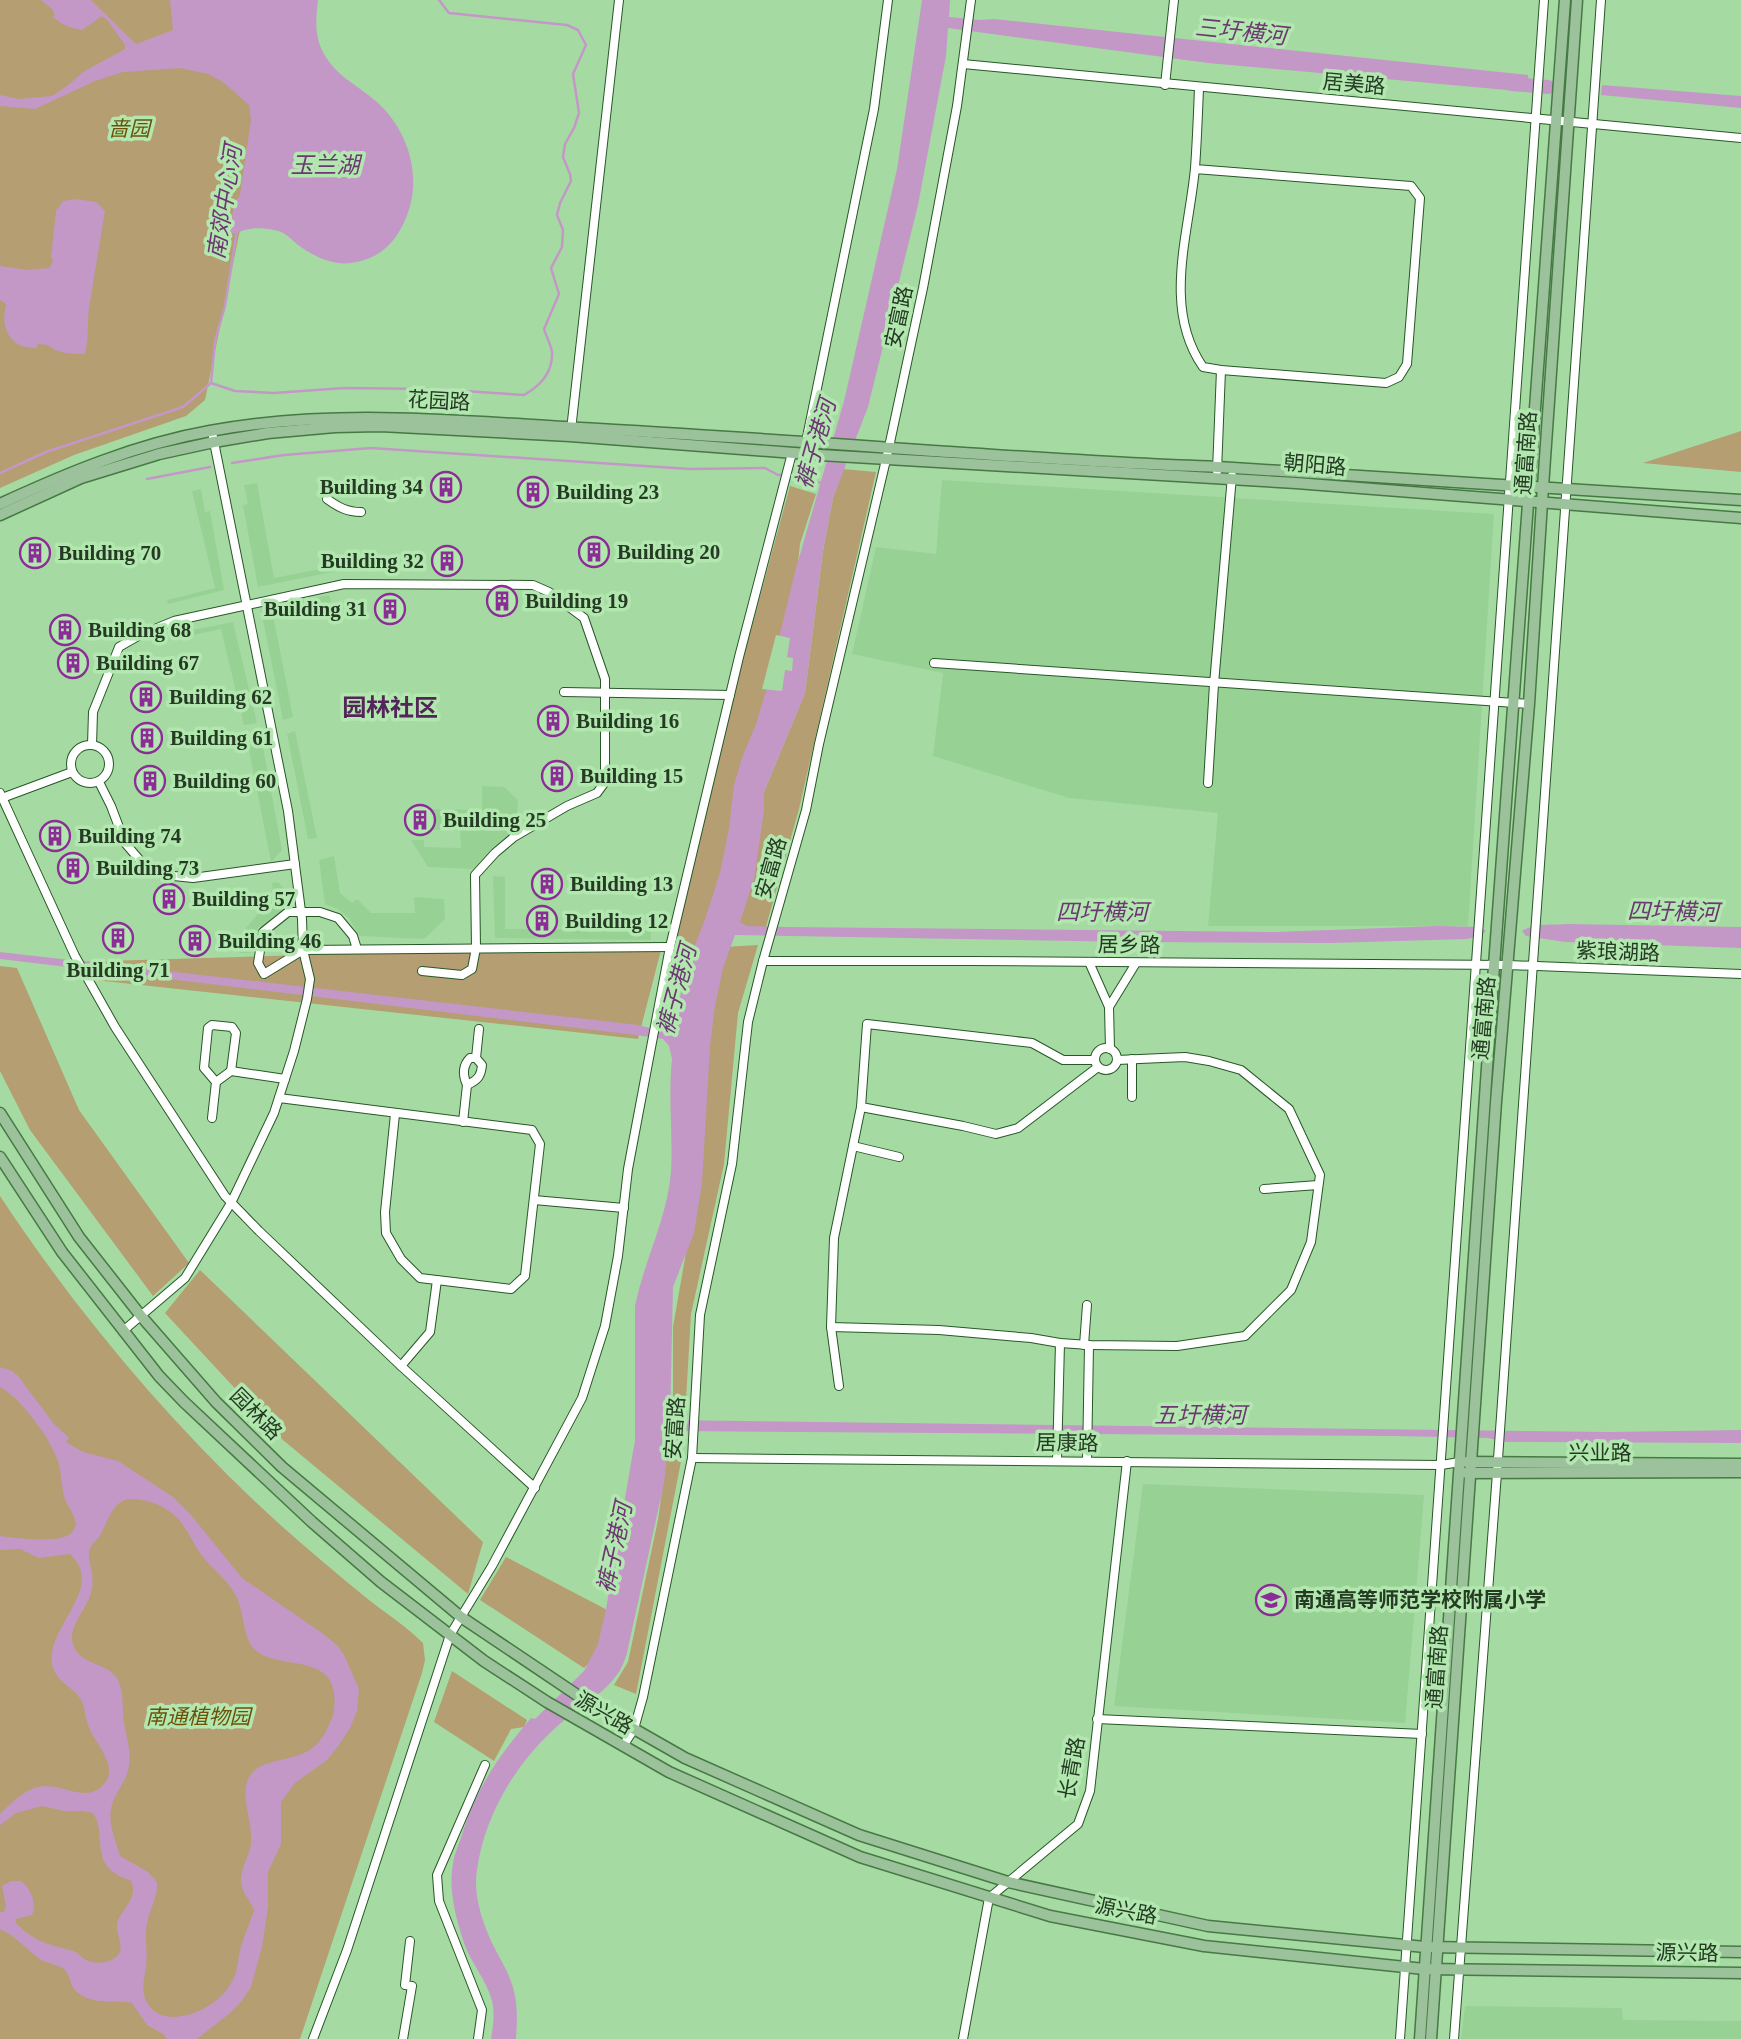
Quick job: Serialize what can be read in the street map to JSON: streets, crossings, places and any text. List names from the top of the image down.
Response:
{
  "streets": {
    "main road": [
      "花园路",
      "通富南路",
      "朝阳路",
      "园林路",
      "兴业路",
      "源兴路"
    ],
    "street": [
      "居美路",
      "安富路",
      "居乡路",
      "紫琅湖路",
      "居康路",
      "长青路"
    ]
  },
  "crossings": [
    ["居美路", "安富路"],
    ["居美路", "通富南路"],
    ["安富路", "花园路"],
    ["安富路", "朝阳路"],
    ["安富路", "居乡路"],
    ["安富路", "居康路"],
    ["安富路", "源兴路"],
    ["花园路", "朝阳路"],
    ["通富南路", "朝阳路"],
    ["通富南路", "居乡路"],
    ["通富南路", "紫琅湖路"],
    ["通富南路", "居康路"],
    ["通富南路", "兴业路"],
    ["通富南路", "源兴路"],
    ["居乡路", "紫琅湖路"],
    ["园林路", "源兴路"],
    ["居康路", "兴业路"],
    ["居康路", "长青路"],
    ["源兴路", "长青路"]
  ],
  "districts": ["园林社区"],
  "water": [
    "三圩横河",
    "玉兰湖",
    "南郊中心河",
    "裤子港河",
    "四圩横河",
    "五圩横河"
  ],
  "parks": ["啬园", "南通植物园"],
  "places": {
    "building": [
      "Building 34",
      "Building 23",
      "Building 20",
      "Building 70",
      "Building 32",
      "Building 19",
      "Building 31",
      "Building 68",
      "Building 67",
      "Building 62",
      "Building 16",
      "Building 61",
      "Building 15",
      "Building 60",
      "Building 25",
      "Building 74",
      "Building 73",
      "Building 13",
      "Building 57",
      "Building 12",
      "Building 71",
      "Building 46"
    ],
    "school or university": ["南通高等师范学校附属小学"]
  }
}
